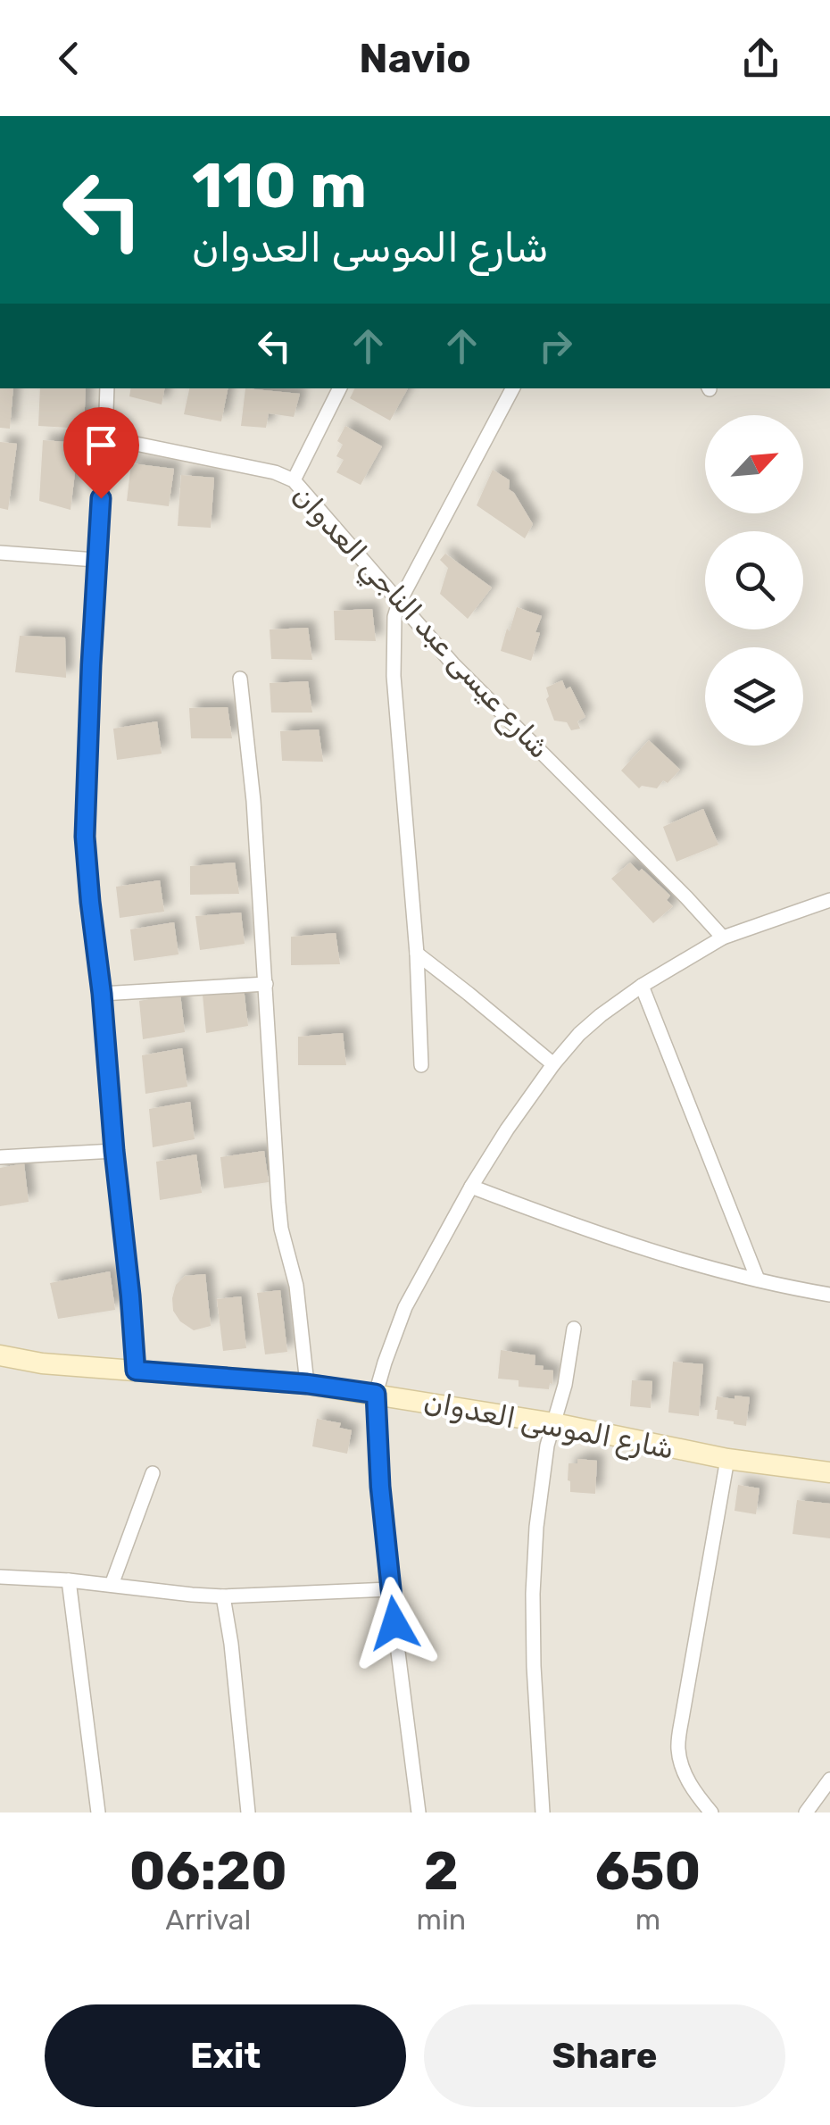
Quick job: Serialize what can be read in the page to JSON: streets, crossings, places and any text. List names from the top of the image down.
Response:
{
  "streets": {
    "street": ["شارع عيسى عبد الناجي العدوان", "شارع الموسى العدوان"]
  },
  "north": "top right",
  "page": {
    "header": "Navio",
    "turn": ["110 m", "شارع الموسى العدوان"],
    "eta": [
      "06:20",
      "Arrival",
      "2",
      "min",
      "650",
      "m"
    ],
    "buttons": ["Exit", "Share"]
  }
}
